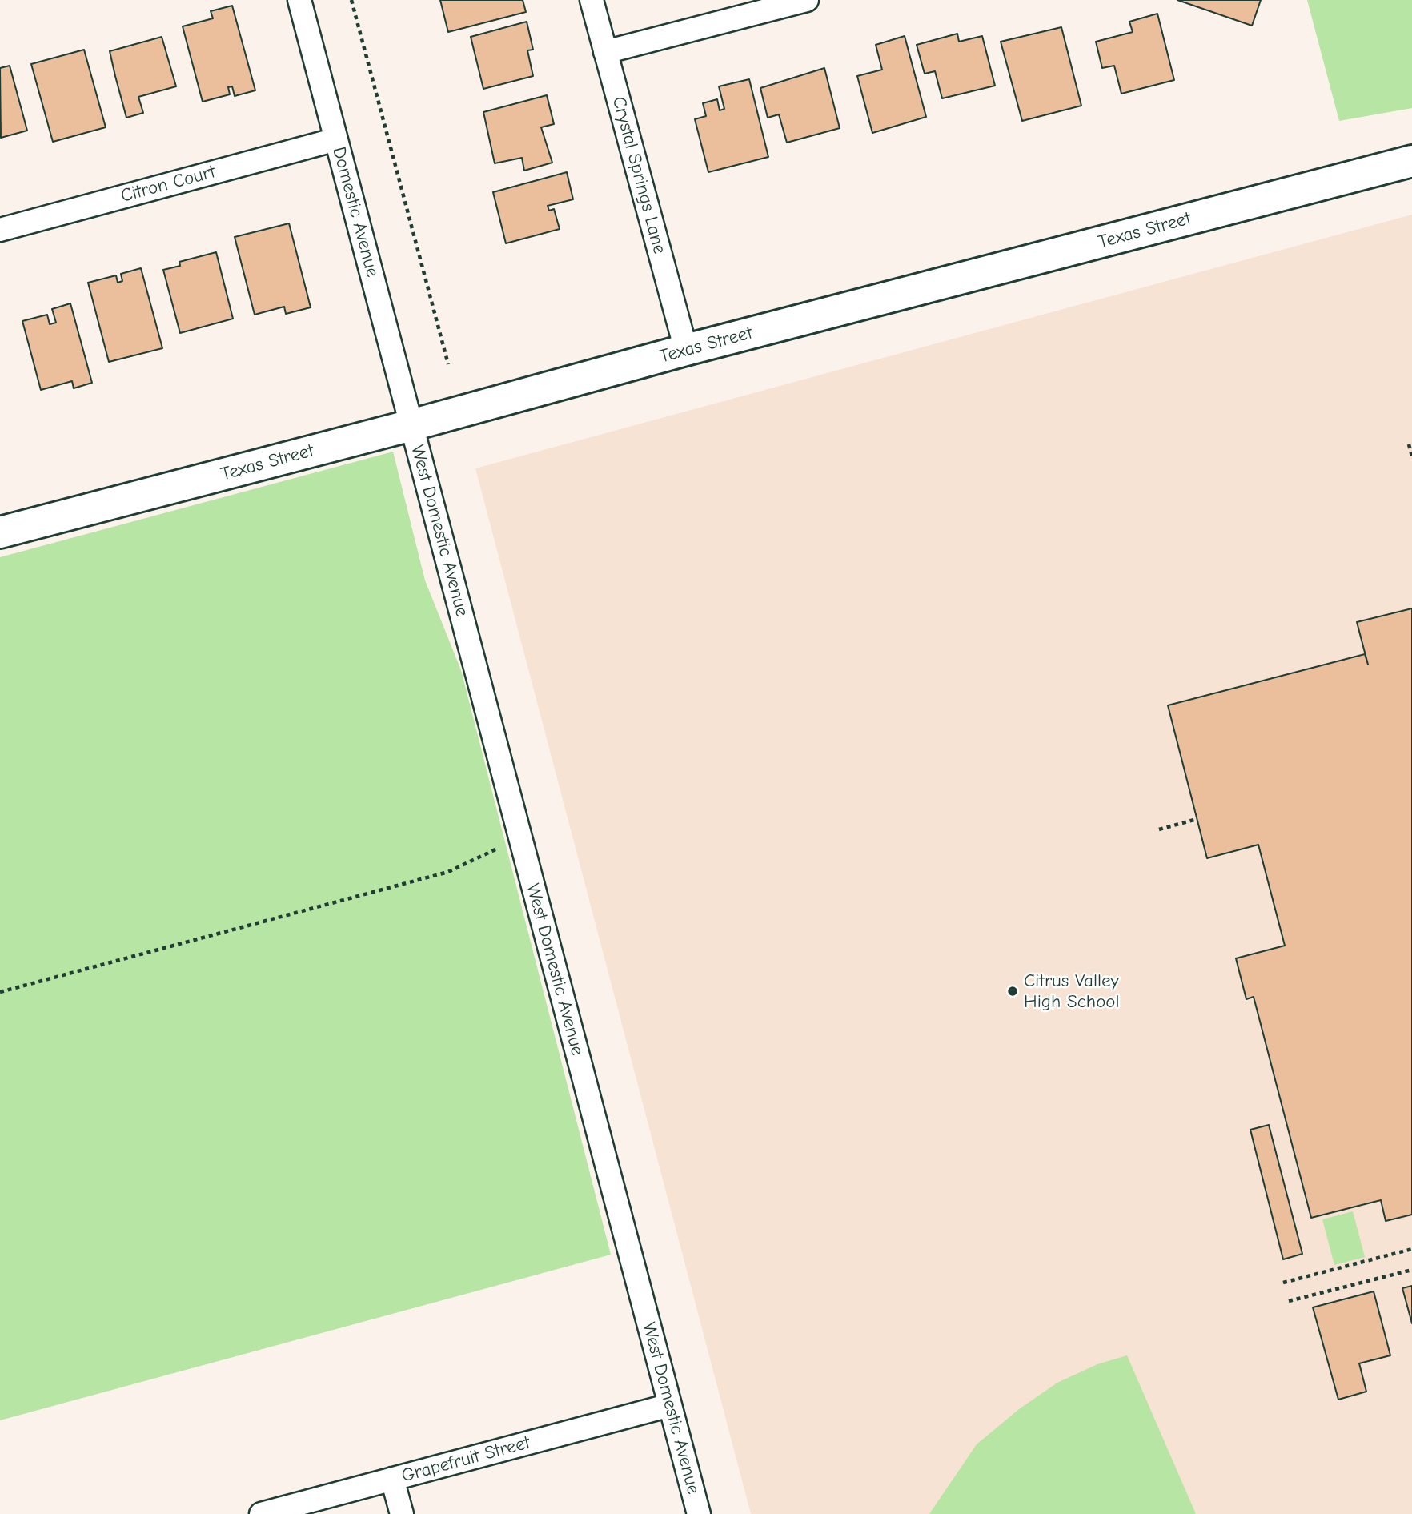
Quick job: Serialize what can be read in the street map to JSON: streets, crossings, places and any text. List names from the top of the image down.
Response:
{
  "streets": {
    "street": [
      "Crystal Springs Lane",
      "Citron Court",
      "Domestic Avenue",
      "Texas Street",
      "West Domestic Avenue",
      "Grapefruit Street"
    ]
  },
  "crossings": [
    ["Crystal Springs Lane", "Texas Street"],
    ["Citron Court", "Domestic Avenue"],
    ["Domestic Avenue", "Texas Street"],
    ["Domestic Avenue", "West Domestic Avenue"],
    ["Texas Street", "West Domestic Avenue"],
    ["West Domestic Avenue", "Grapefruit Street"]
  ],
  "places": ["Citrus Valley High School"]
}
